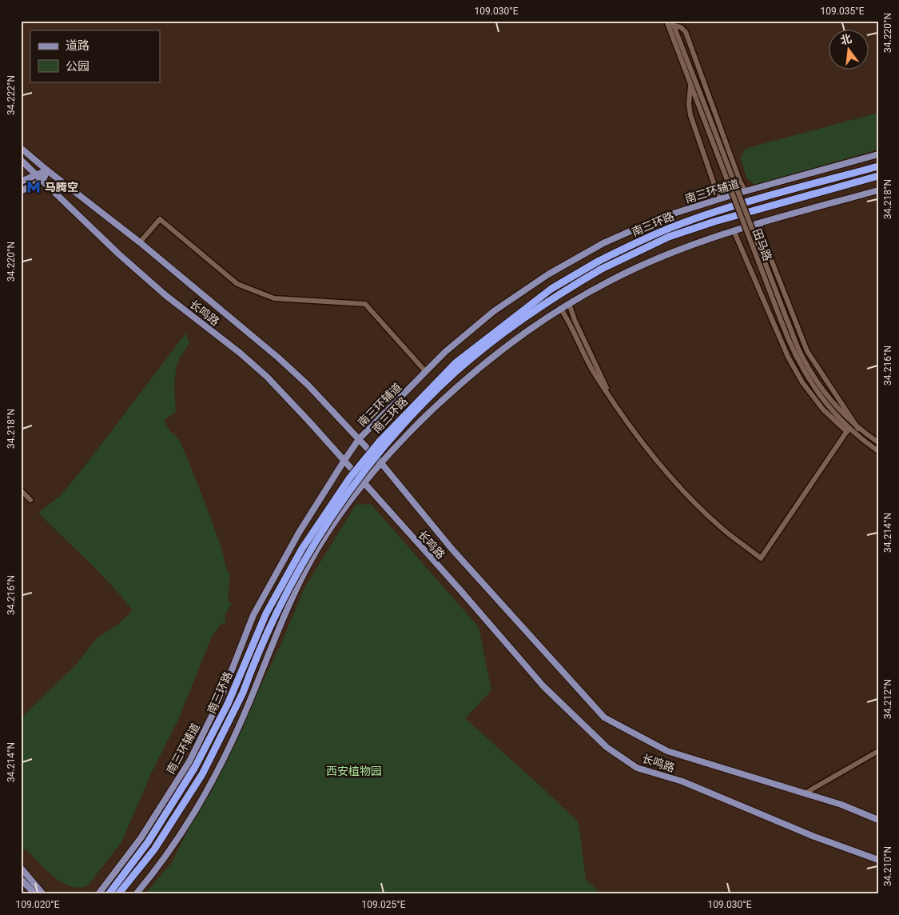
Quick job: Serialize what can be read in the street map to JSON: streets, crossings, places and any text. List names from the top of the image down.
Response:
{
  "streets": {
    "highway": ["南三环路"],
    "main road": ["南三环辅道", "长鸣路"],
    "street": ["田马路"]
  },
  "crossings": [
    ["南三环辅道", "长鸣路"]
  ],
  "parks": ["西安植物园"],
  "places": {
    "metro station": ["马腾空"]
  },
  "legend": ["道路", "公园"],
  "north": "top",
  "coordinates": [
    "109.030°E",
    "109.035°E",
    "34.220°N",
    "34.222°N",
    "34.218°N",
    "34.216°N",
    "34.214°N",
    "34.212°N",
    "34.210°N",
    "109.020°E",
    "109.025°E"
  ]
}
